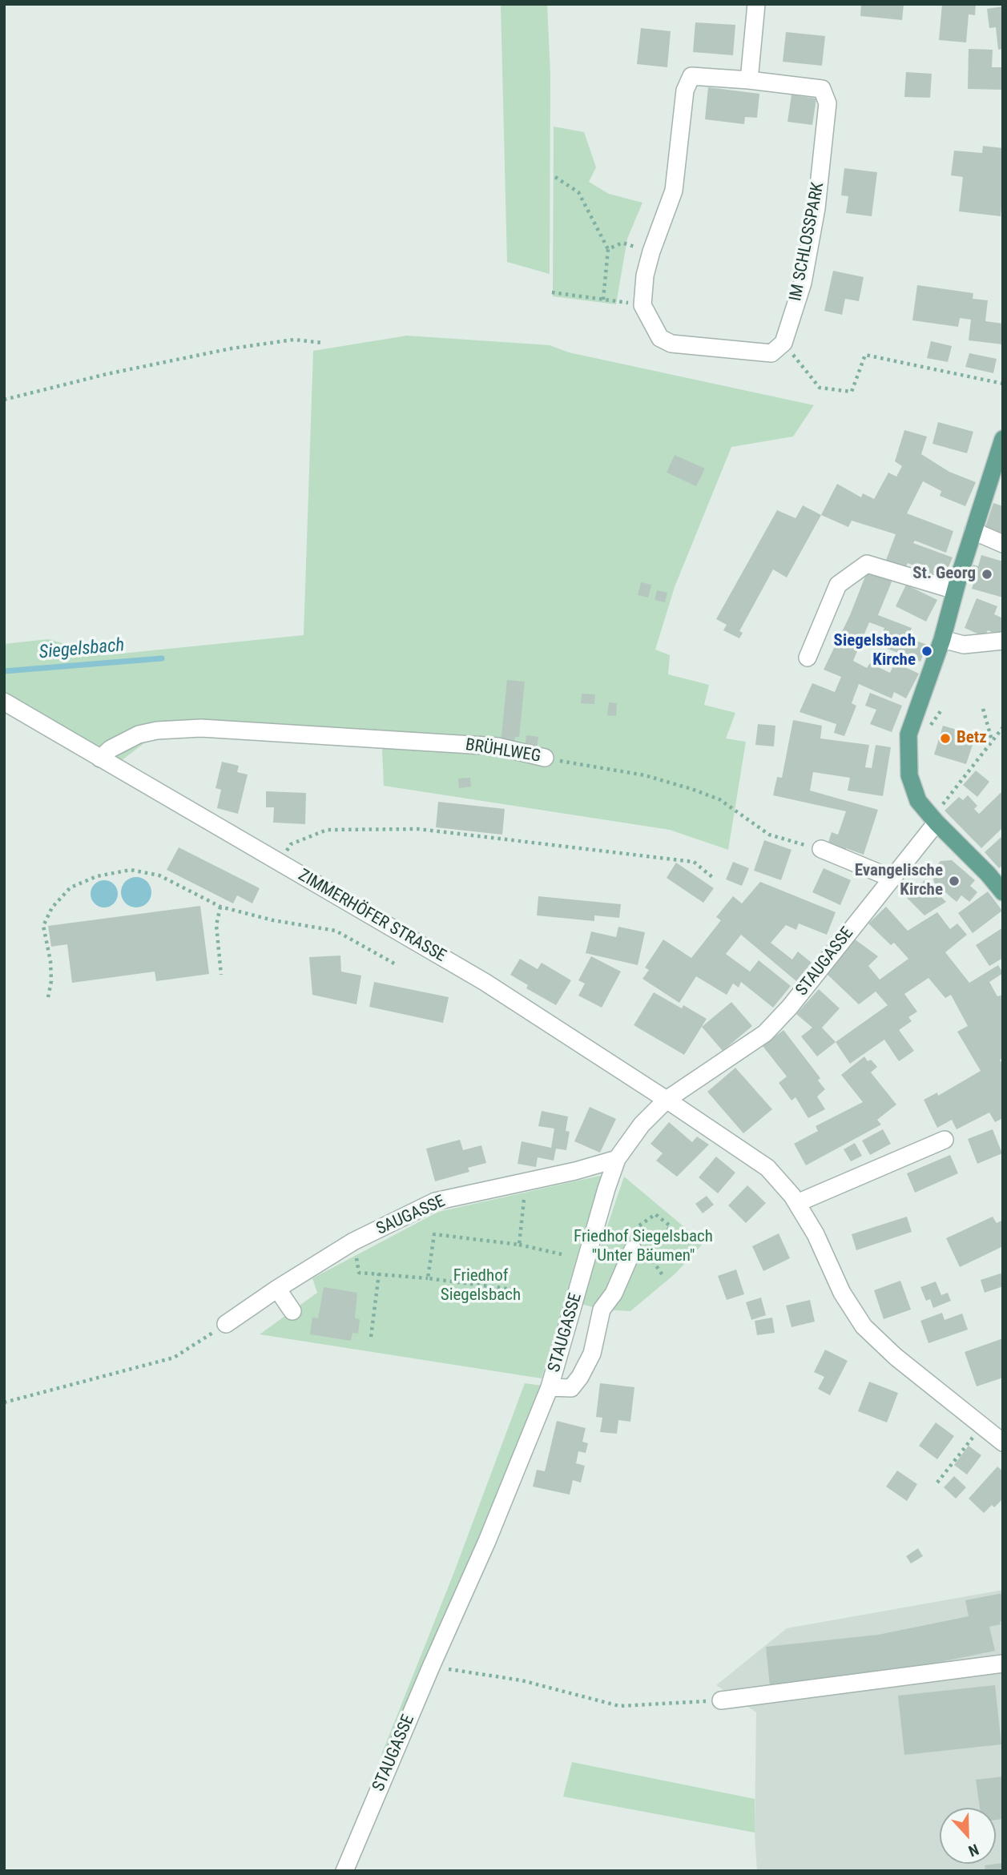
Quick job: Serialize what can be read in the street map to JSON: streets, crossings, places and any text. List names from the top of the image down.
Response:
{
  "streets": {
    "street": [
      "IM SCHLOSSPARK",
      "BRÜHLWEG",
      "ZIMMERHÖFER STRASSE",
      "STAUGASSE",
      "SAUGASSE"
    ]
  },
  "crossings": [
    ["BRÜHLWEG", "ZIMMERHÖFER STRASSE"],
    ["ZIMMERHÖFER STRASSE", "STAUGASSE"],
    ["STAUGASSE", "SAUGASSE"]
  ],
  "water": ["Siegelsbach"],
  "parks": ["Friedhof Siegelsbach \"Unter Bäumen\"", "Friedhof Siegelsbach"],
  "places": [
    "St. Georg",
    "Siegelsbach Kirche",
    "Betz",
    "Evangelische Kirche"
  ],
  "north": "bottom"
}
